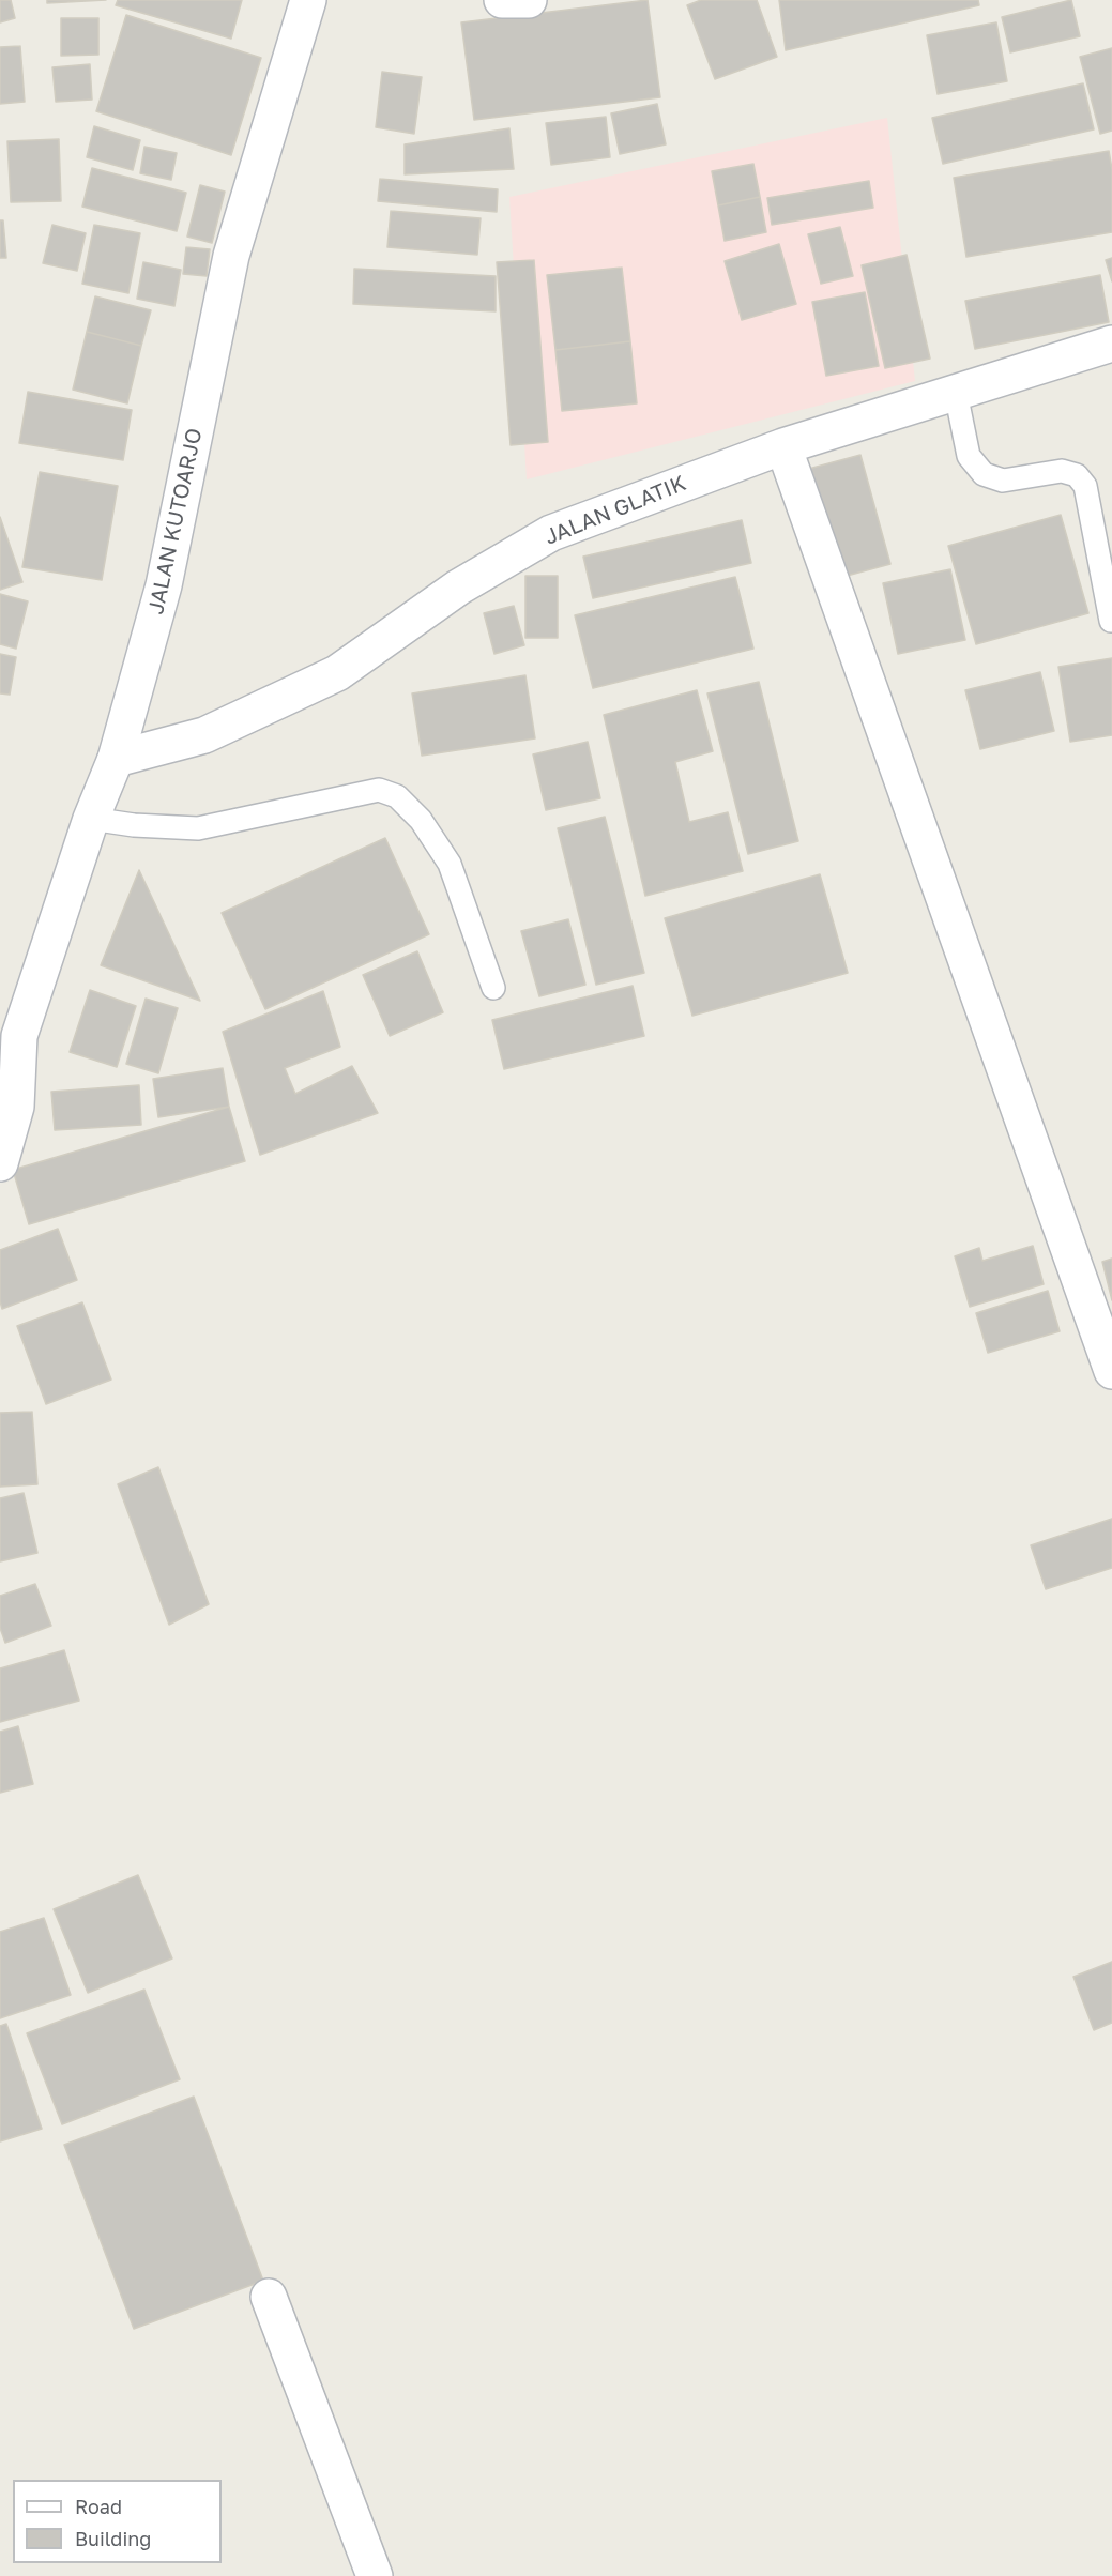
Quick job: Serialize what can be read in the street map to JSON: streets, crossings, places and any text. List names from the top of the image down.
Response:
{
  "streets": {
    "street": ["JALAN GLATIK", "JALAN KUTOARJO"]
  },
  "crossings": [
    ["JALAN GLATIK", "JALAN KUTOARJO"]
  ],
  "legend": ["Road", "Building"]
}
